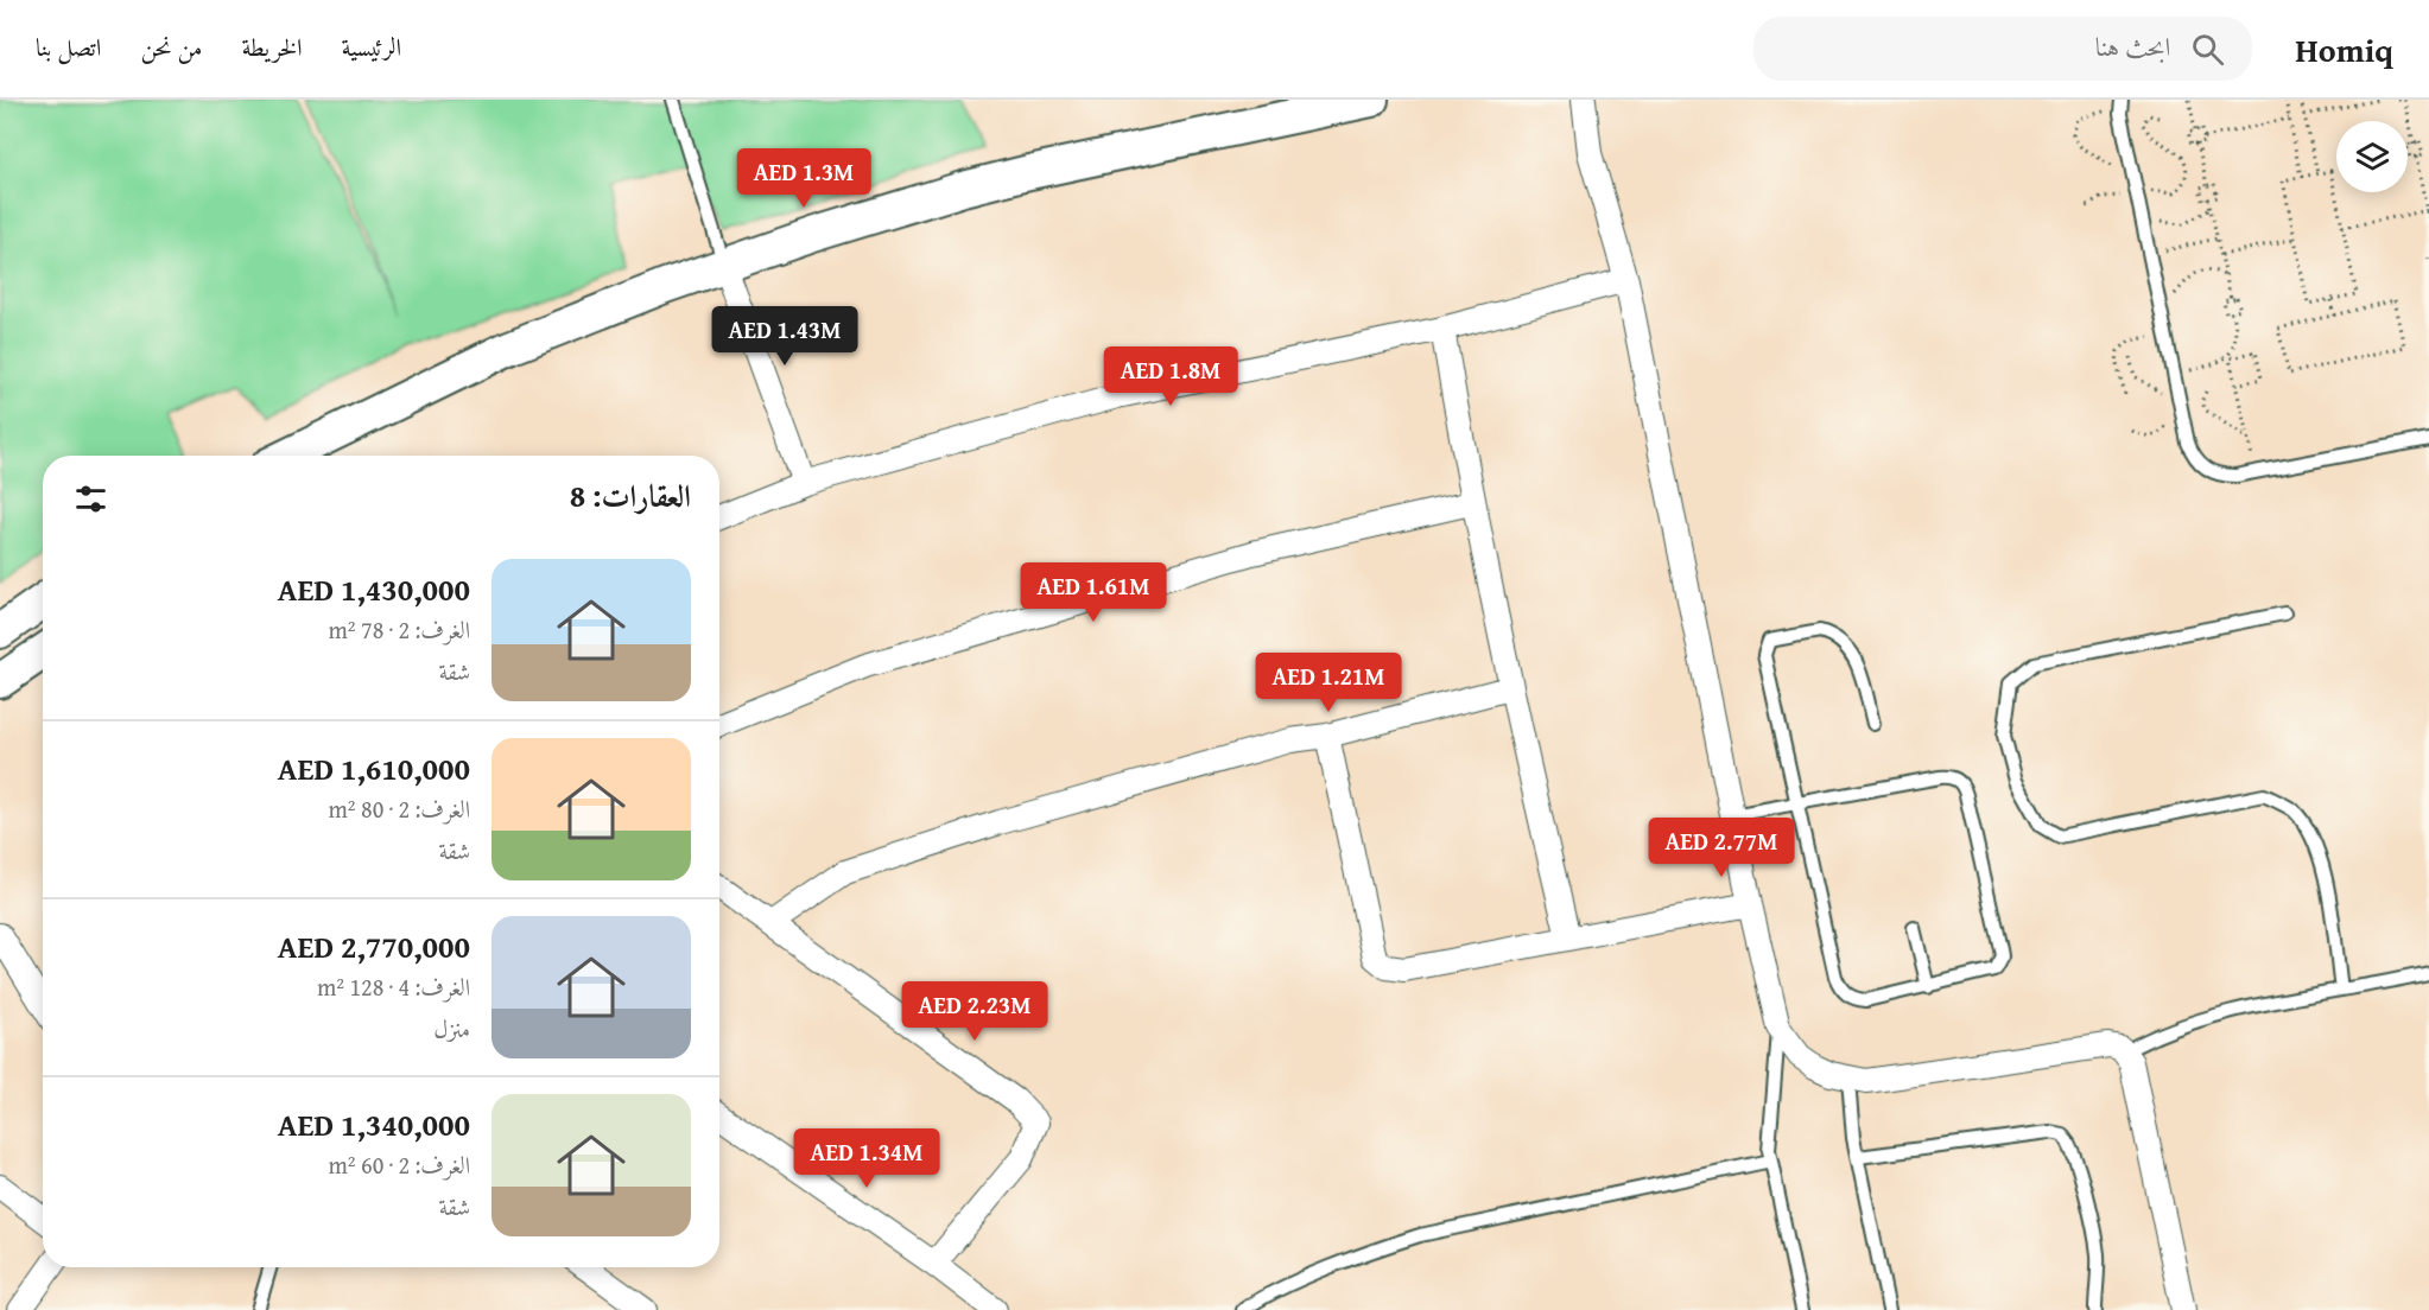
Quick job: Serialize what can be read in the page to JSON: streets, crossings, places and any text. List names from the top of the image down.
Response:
{
  "page": {
    "header": "Homiq",
    "search": "ابحث هنا",
    "nav": [
      "الرئيسية",
      "الخريطة",
      "من نحن",
      "اتصل بنا"
    ],
    "price": [
      "AED 1.3M",
      "AED 1.43M",
      "AED 1.8M",
      "AED 1.61M",
      "AED 1.21M",
      "AED 2.77M",
      "AED 2.23M",
      "AED 1.34M"
    ],
    "heading": "العقارات: 8",
    "list": [
      {
        "name": "AED 1,430,000",
        "note": "الغرف: 2 · 78 m² · شقة"
      },
      {
        "name": "AED 1,610,000",
        "note": "الغرف: 2 · 80 m² · شقة"
      },
      {
        "name": "AED 2,770,000",
        "note": "الغرف: 4 · 128 m² · منزل"
      },
      {
        "name": "AED 1,340,000",
        "note": "الغرف: 2 · 60 m² · شقة"
      }
    ]
  }
}
